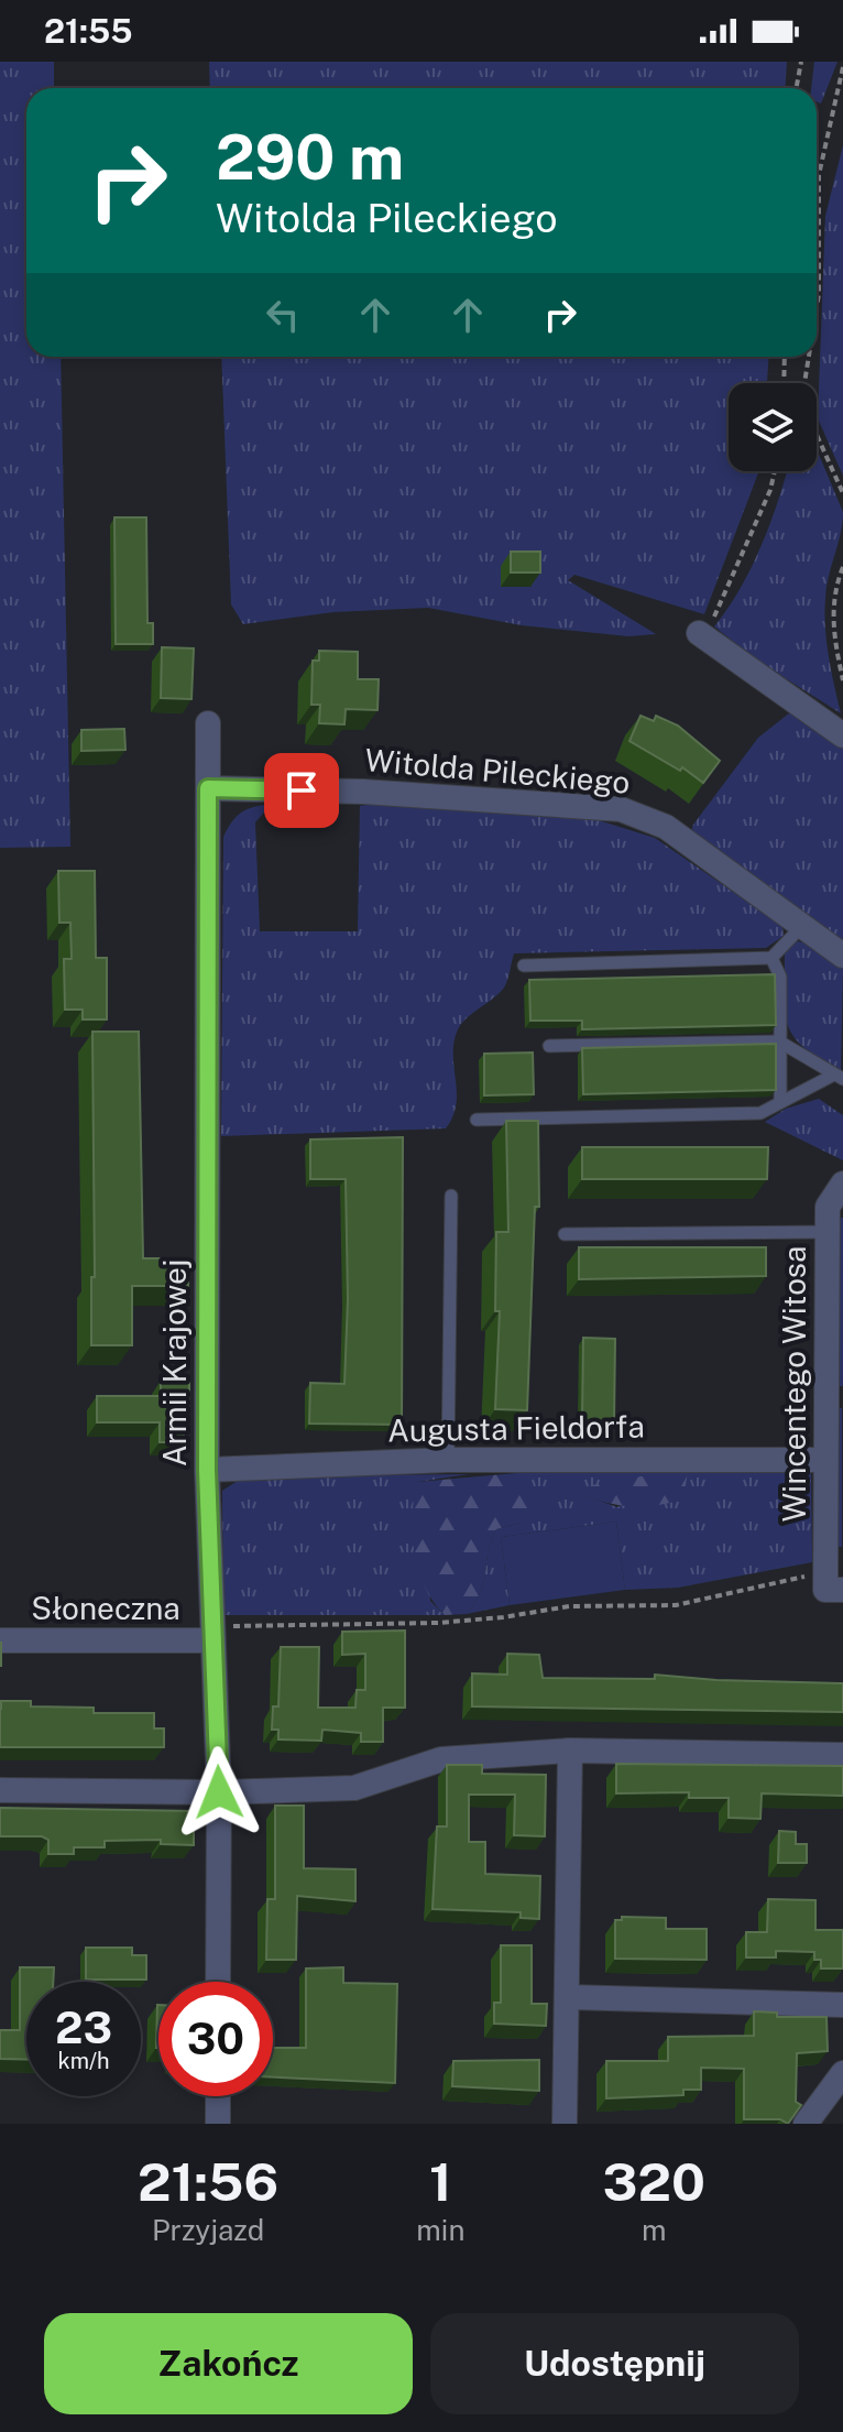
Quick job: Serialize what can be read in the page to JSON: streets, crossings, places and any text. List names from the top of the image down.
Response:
{
  "streets": {
    "street": [
      "Witolda Pileckiego",
      "Armii Krajowej",
      "Wincentego Witosa",
      "Augusta Fieldorfa",
      "Słoneczna"
    ]
  },
  "crossings": [
    ["Witolda Pileckiego", "Armii Krajowej"],
    ["Armii Krajowej", "Augusta Fieldorfa"],
    ["Armii Krajowej", "Słoneczna"],
    ["Wincentego Witosa", "Augusta Fieldorfa"]
  ],
  "page": {
    "status": "21:55",
    "turn": ["290 m", "Witolda Pileckiego"],
    "speed": "23 km/h",
    "limit": "30",
    "eta": [
      "21:56",
      "Przyjazd",
      "1",
      "min",
      "320",
      "m"
    ],
    "buttons": ["Zakończ", "Udostępnij"]
  }
}
